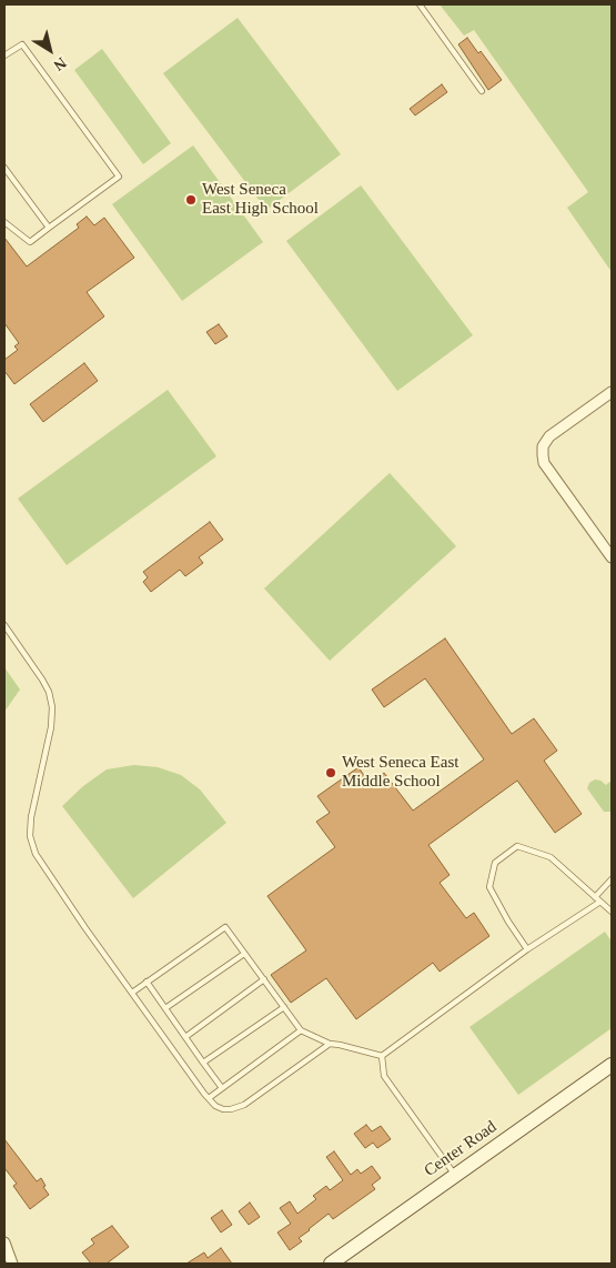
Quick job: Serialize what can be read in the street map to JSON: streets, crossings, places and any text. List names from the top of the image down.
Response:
{
  "streets": {
    "main road": ["Center Road"]
  },
  "places": ["West Seneca East High School", "West Seneca East Middle School"],
  "north": "bottom right"
}
